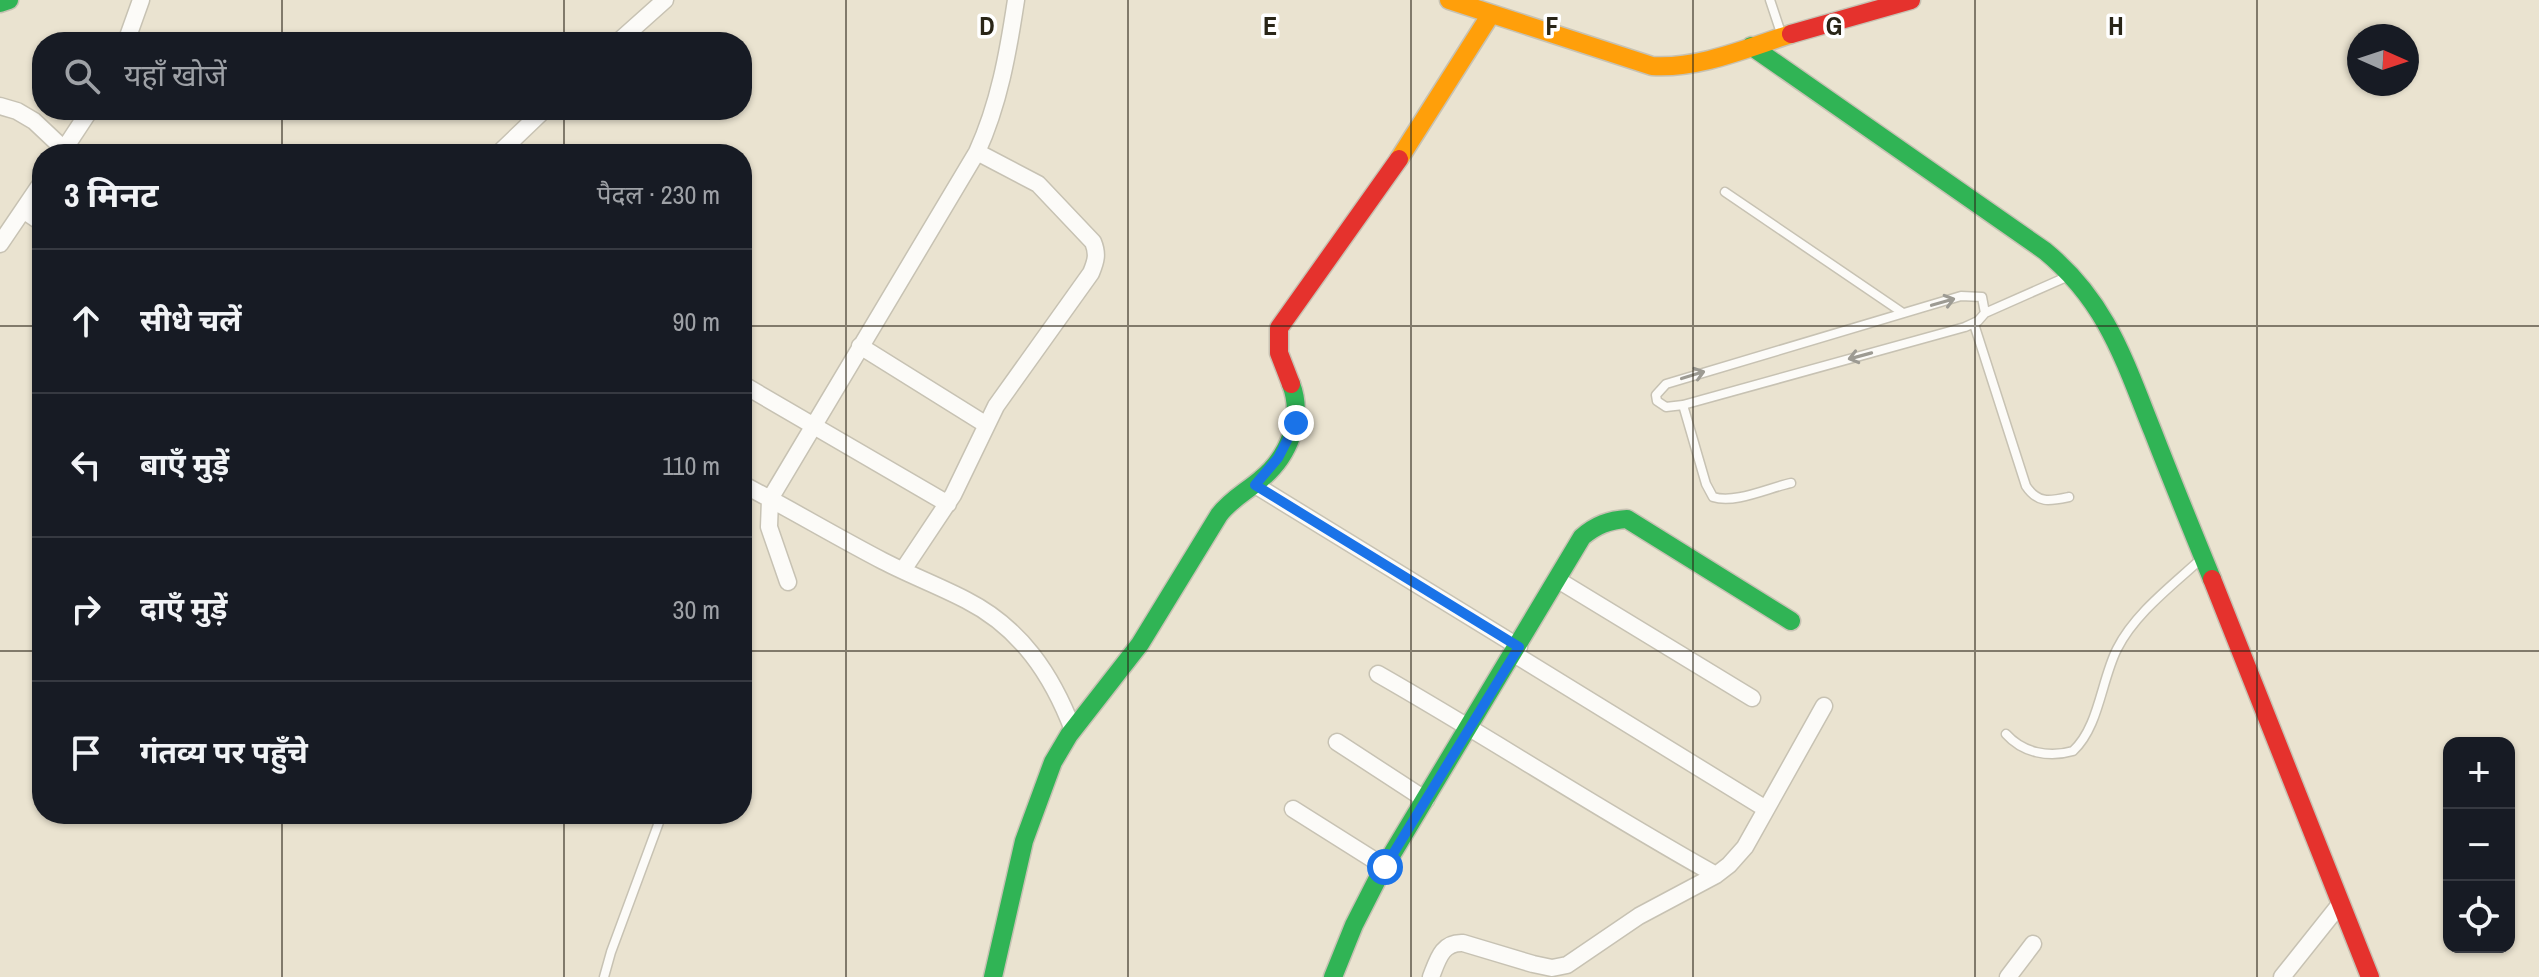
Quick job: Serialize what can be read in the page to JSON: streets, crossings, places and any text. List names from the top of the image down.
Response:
{
  "north": "right",
  "page": {
    "search": "यहाँ खोजें",
    "heading": ["3 मिनट", "पैदल · 230 m"],
    "list": [
      ["सीधे चलें", "90 m"],
      ["बाएँ मुड़ें", "110 m"],
      ["दाएँ मुड़ें", "30 m"],
      "गंतव्य पर पहुँचे"
    ],
    "map_buttons": ["+", "−"]
  },
  "grid": {
    "columns": [
      "D",
      "E",
      "F",
      "G",
      "H"
    ]
  }
}
